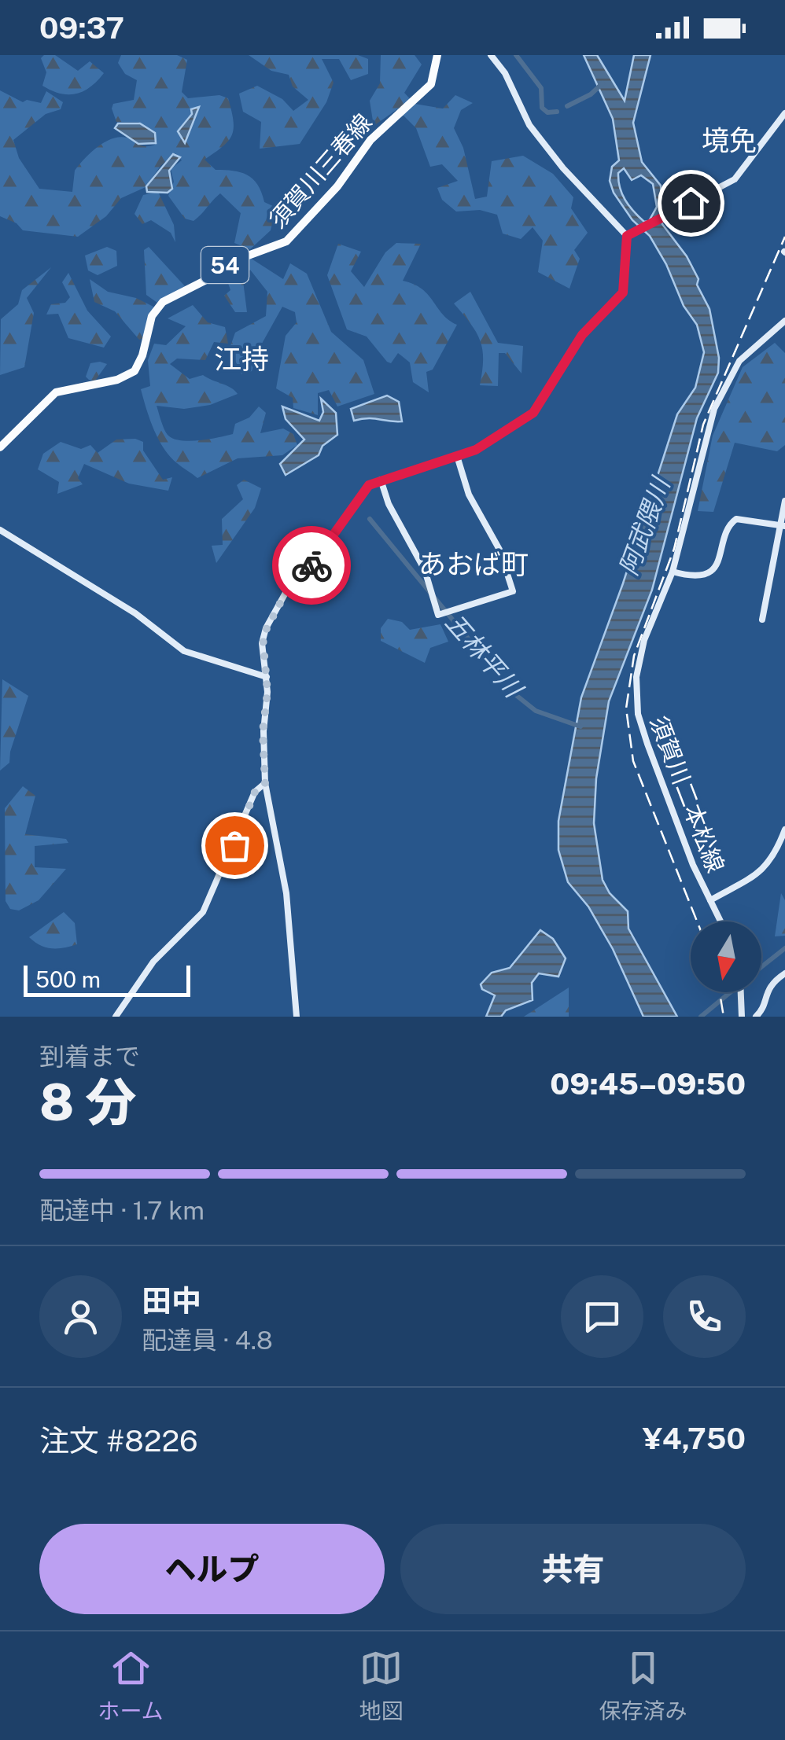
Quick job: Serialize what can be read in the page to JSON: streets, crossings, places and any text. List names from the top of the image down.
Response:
{
  "streets": {
    "main road": ["須賀川三春線", "54"],
    "street": ["須賀川二本松線"]
  },
  "districts": ["境免", "江持", "あおば町"],
  "water": ["阿武隈川", "五林平川"],
  "scale_bar": "500 m",
  "north": "bottom",
  "page": {
    "status": "09:37",
    "scale": "500 m",
    "heading": ["8 分", "到着まで", "09:45–09:50"],
    "panel": [
      "田中",
      "配達員 · 4.8",
      "注文 #8226",
      "¥4,750"
    ],
    "bar": "配達中 · 1.7 km",
    "buttons": ["ヘルプ", "共有"],
    "tabs": ["ホーム", "地図", "保存済み"]
  }
}
